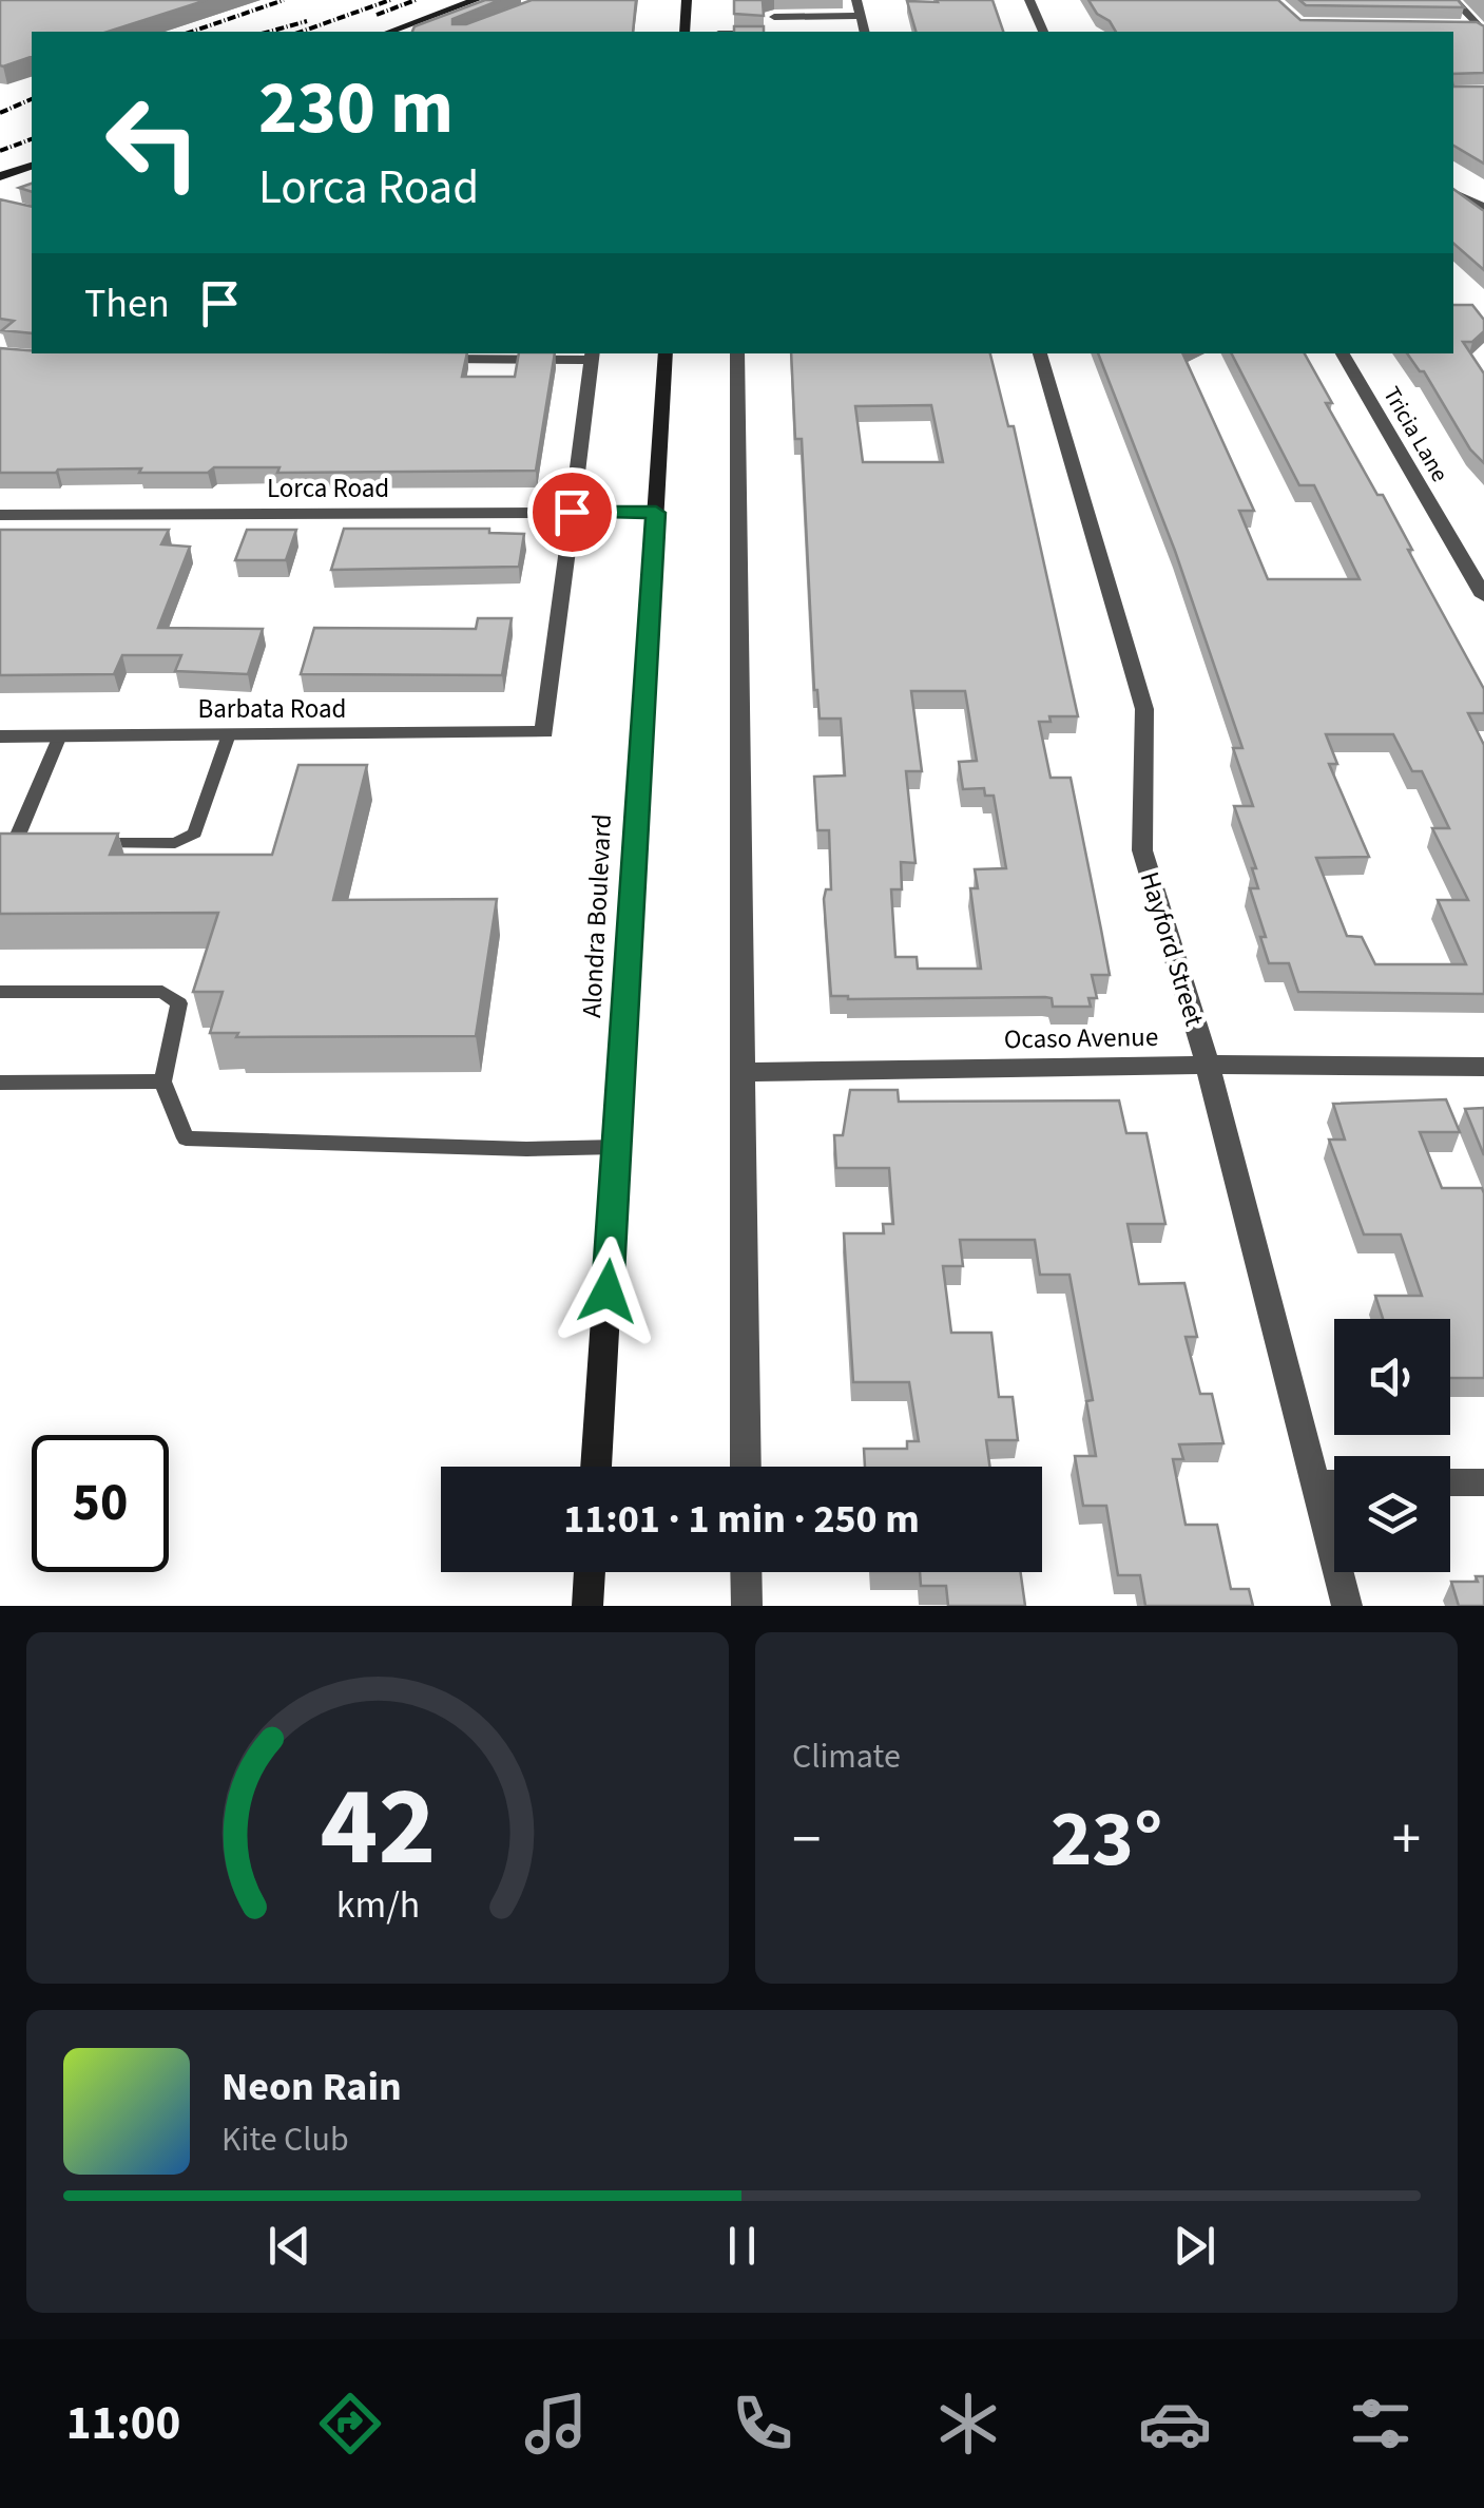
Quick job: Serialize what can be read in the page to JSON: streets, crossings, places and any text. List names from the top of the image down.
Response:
{
  "streets": {
    "main road": ["Alondra Boulevard"],
    "street": [
      "Tricia Lane",
      "Lorca Road",
      "Barbata Road",
      "Hayford Street",
      "Ocaso Avenue"
    ]
  },
  "crossings": [
    ["Lorca Road", "Barbata Road"],
    ["Lorca Road", "Alondra Boulevard"],
    ["Hayford Street", "Ocaso Avenue"]
  ],
  "page": {
    "turn": ["230 m", "Lorca Road"],
    "then": "Then",
    "limit": "50",
    "trip": "11:01 · 1 min · 250 m",
    "tile": "Climate",
    "heat": ["−", "23°", "+"],
    "song": ["Neon Rain", "Kite Club"],
    "tabs": "11:00",
    "gauge": ["42", "km/h"]
  }
}
